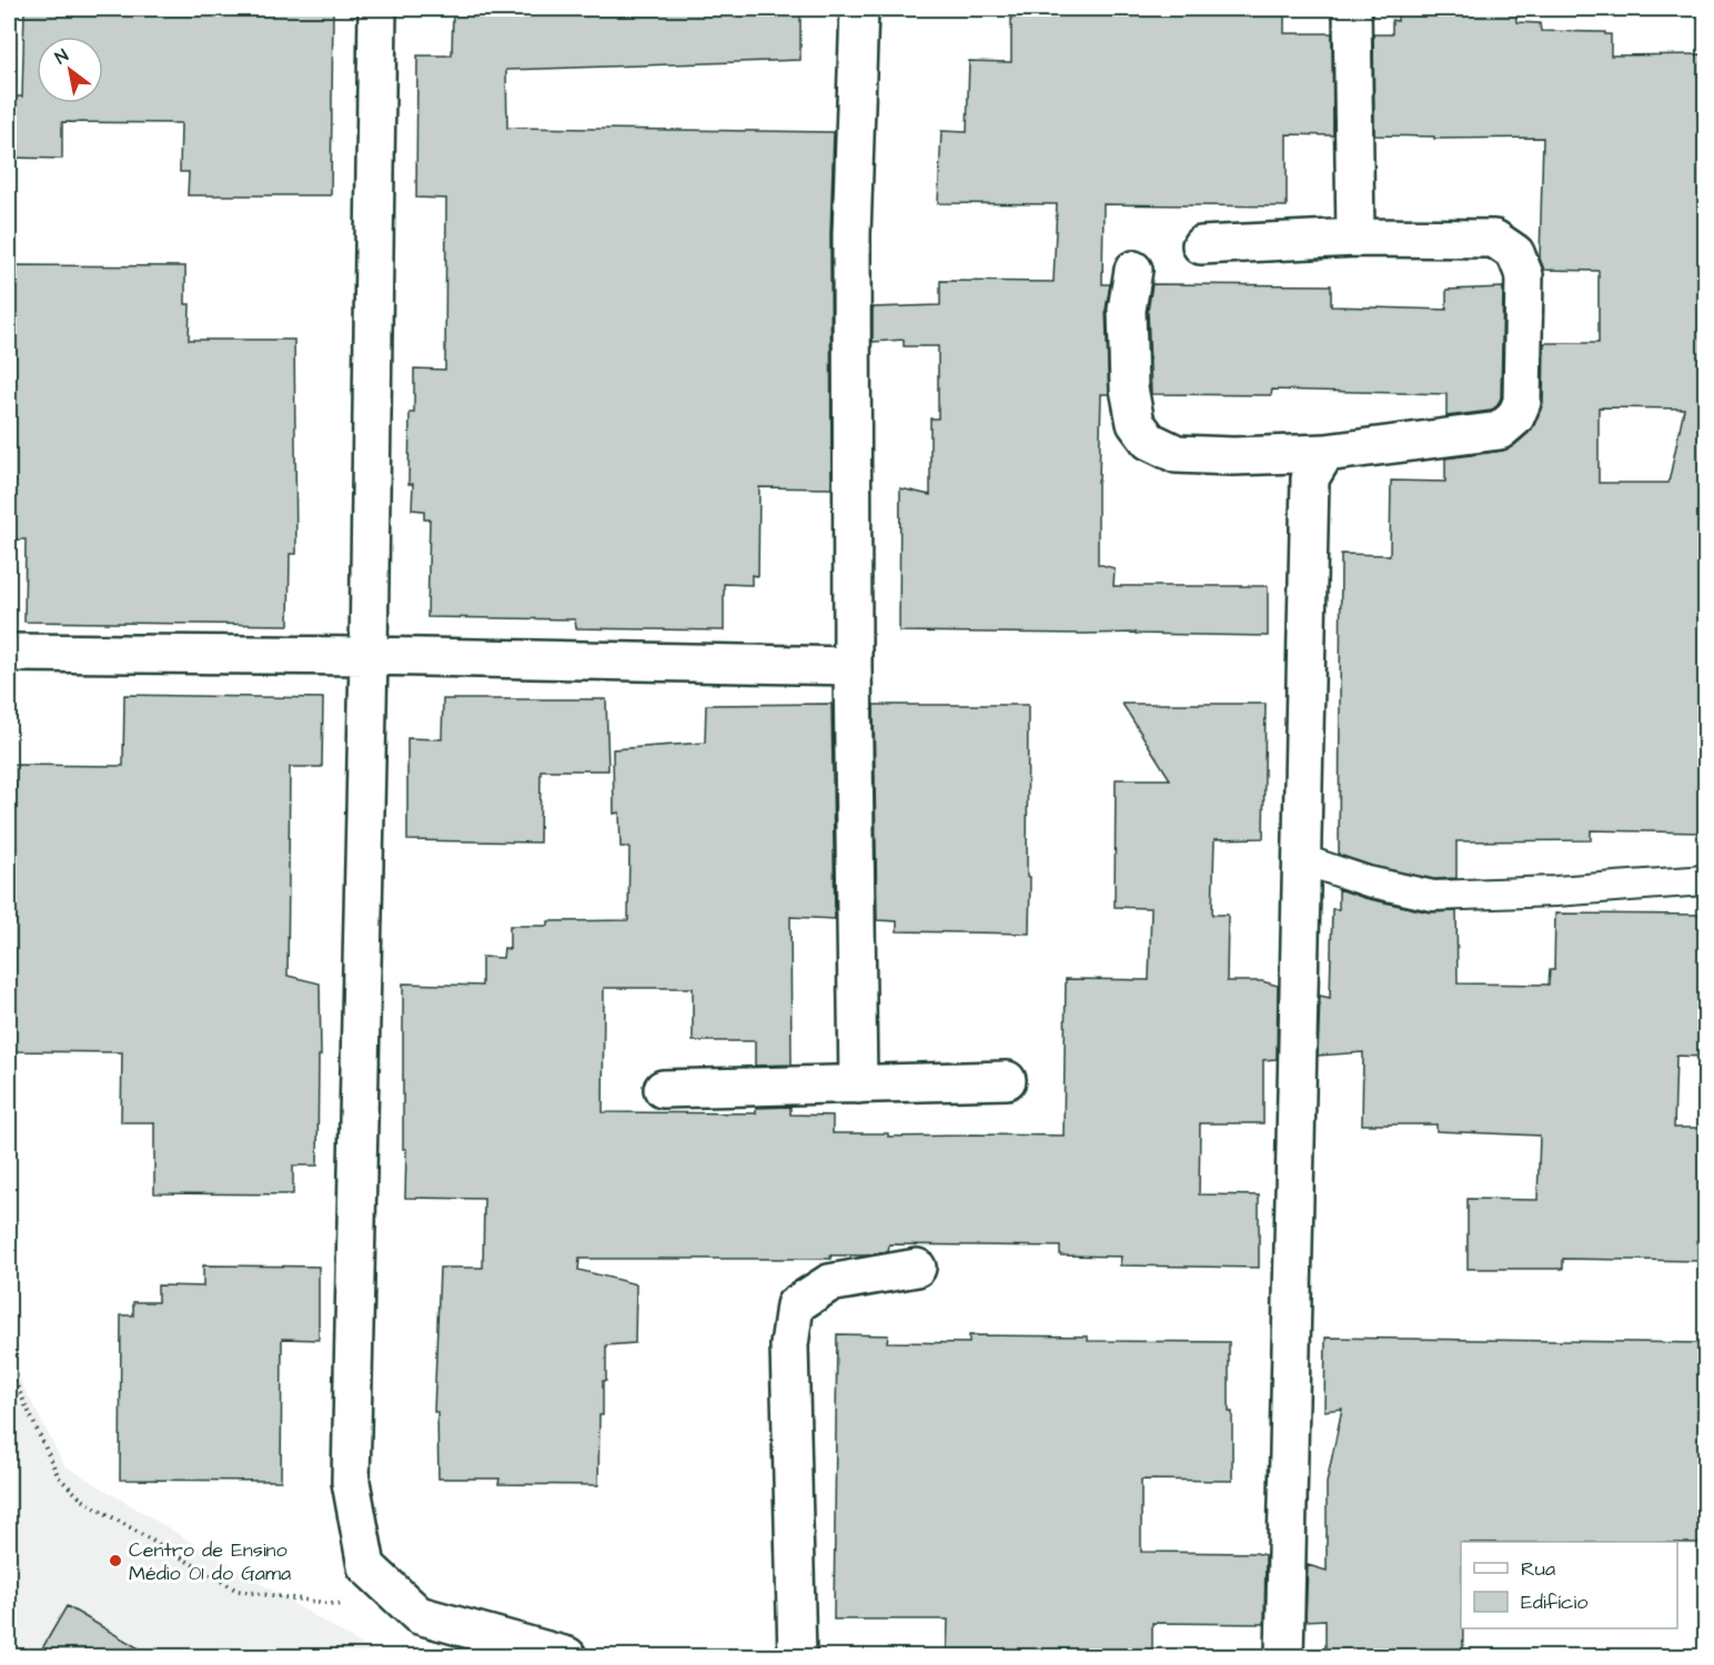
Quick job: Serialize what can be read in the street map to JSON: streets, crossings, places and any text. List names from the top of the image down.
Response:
{
  "places": ["Centro de Ensino Médio 01 do Gama"],
  "legend": ["Rua", "Edifício"],
  "north": "top left"
}
